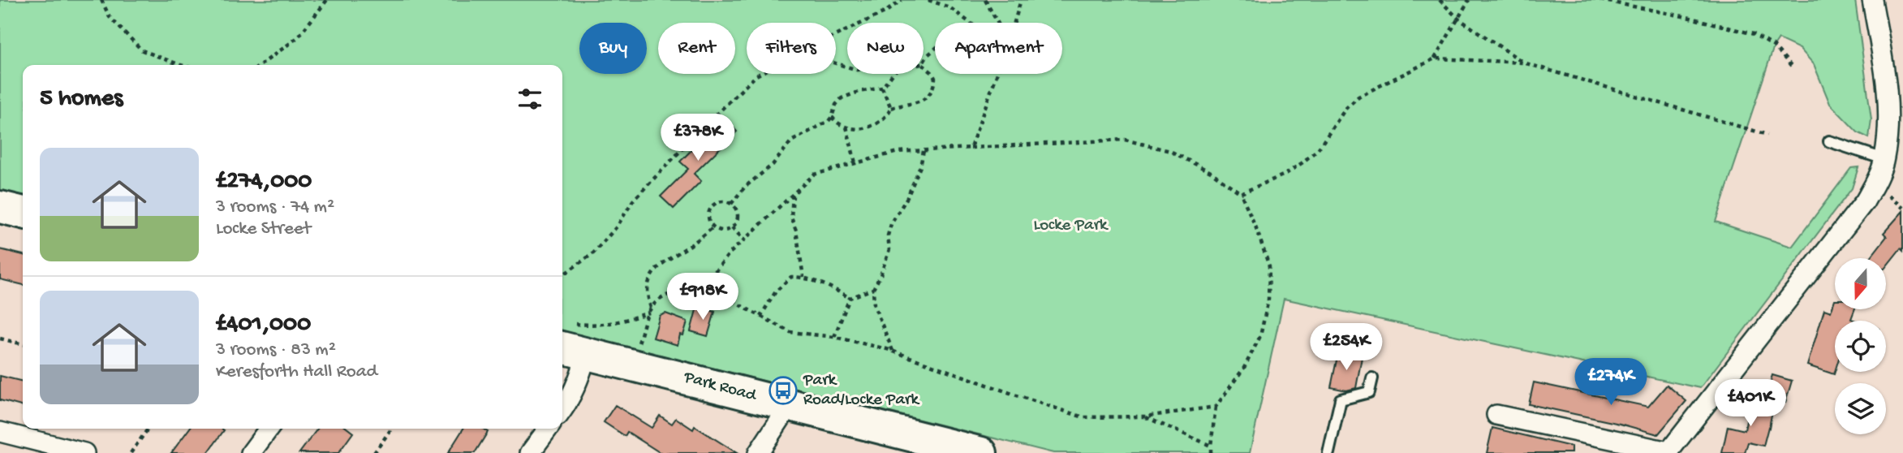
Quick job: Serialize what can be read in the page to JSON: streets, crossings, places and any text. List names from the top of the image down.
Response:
{
  "streets": {
    "highway": ["Park Road"]
  },
  "parks": ["Locke Park"],
  "places": {
    "bus stop": ["Park Road/Locke Park"]
  },
  "north": "bottom",
  "page": {
    "chip": [
      "Buy",
      "Rent",
      "Filters",
      "New",
      "Apartment"
    ],
    "heading": "5 homes",
    "price": [
      "£378K",
      "£918K",
      "£254K",
      "£274K",
      "£401K"
    ],
    "list": [
      {
        "name": "£274,000",
        "note": "3 rooms · 74 m² · Locke Street"
      },
      {
        "name": "£401,000",
        "note": "3 rooms · 83 m² · Keresforth Hall Road"
      }
    ]
  }
}
